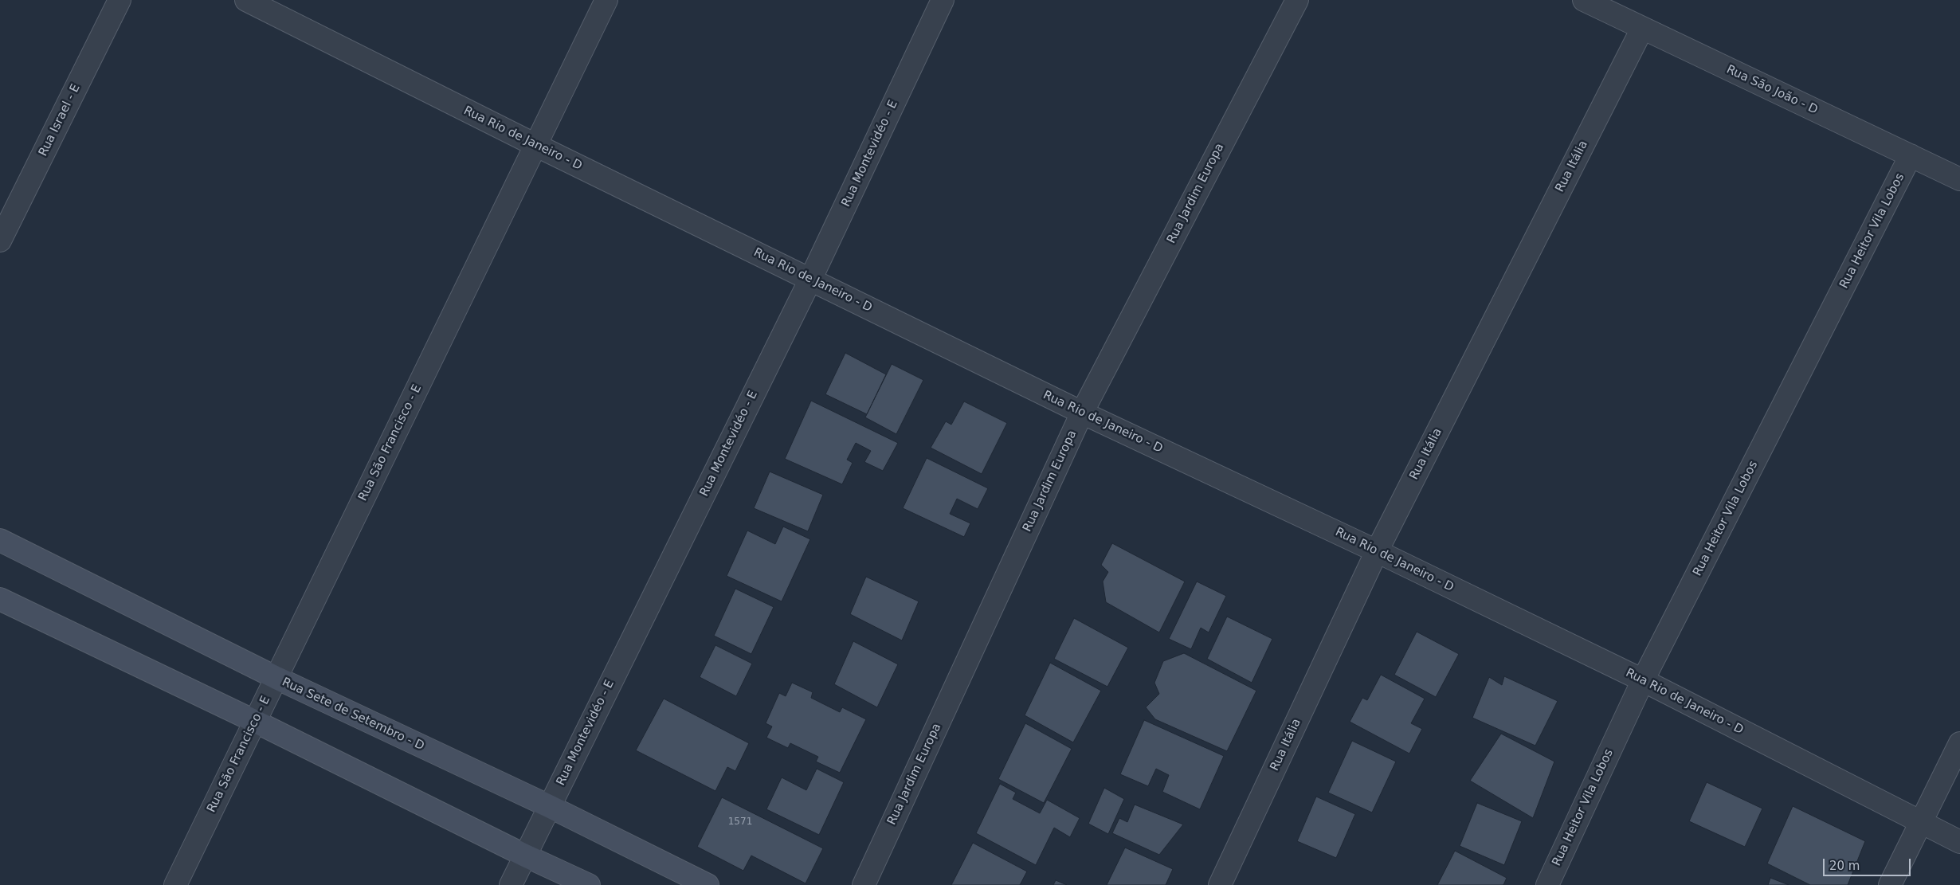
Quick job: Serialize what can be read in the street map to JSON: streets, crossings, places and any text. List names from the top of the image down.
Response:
{
  "streets": {
    "street": [
      "Rua São João - D",
      "Rua Israel - E",
      "Rua Rio de Janeiro - D",
      "Rua Montevidéo - E",
      "Rua Itália",
      "Rua Jardim Europa",
      "Rua Heitor Vila Lobos",
      "Rua São Francisco - E",
      "Rua Sete de Setembro - D"
    ]
  },
  "crossings": [
    ["Rua São João - D", "Rua Itália"],
    ["Rua São João - D", "Rua Heitor Vila Lobos"],
    ["Rua Rio de Janeiro - D", "Rua Montevidéo - E"],
    ["Rua Rio de Janeiro - D", "Rua Itália"],
    ["Rua Rio de Janeiro - D", "Rua Jardim Europa"],
    ["Rua Rio de Janeiro - D", "Rua Heitor Vila Lobos"],
    ["Rua Rio de Janeiro - D", "Rua São Francisco - E"],
    ["Rua Montevidéo - E", "Rua Sete de Setembro - D"],
    ["Rua São Francisco - E", "Rua Sete de Setembro - D"]
  ],
  "house_numbers": ["1571"],
  "scale_bar": "20 m"
}
